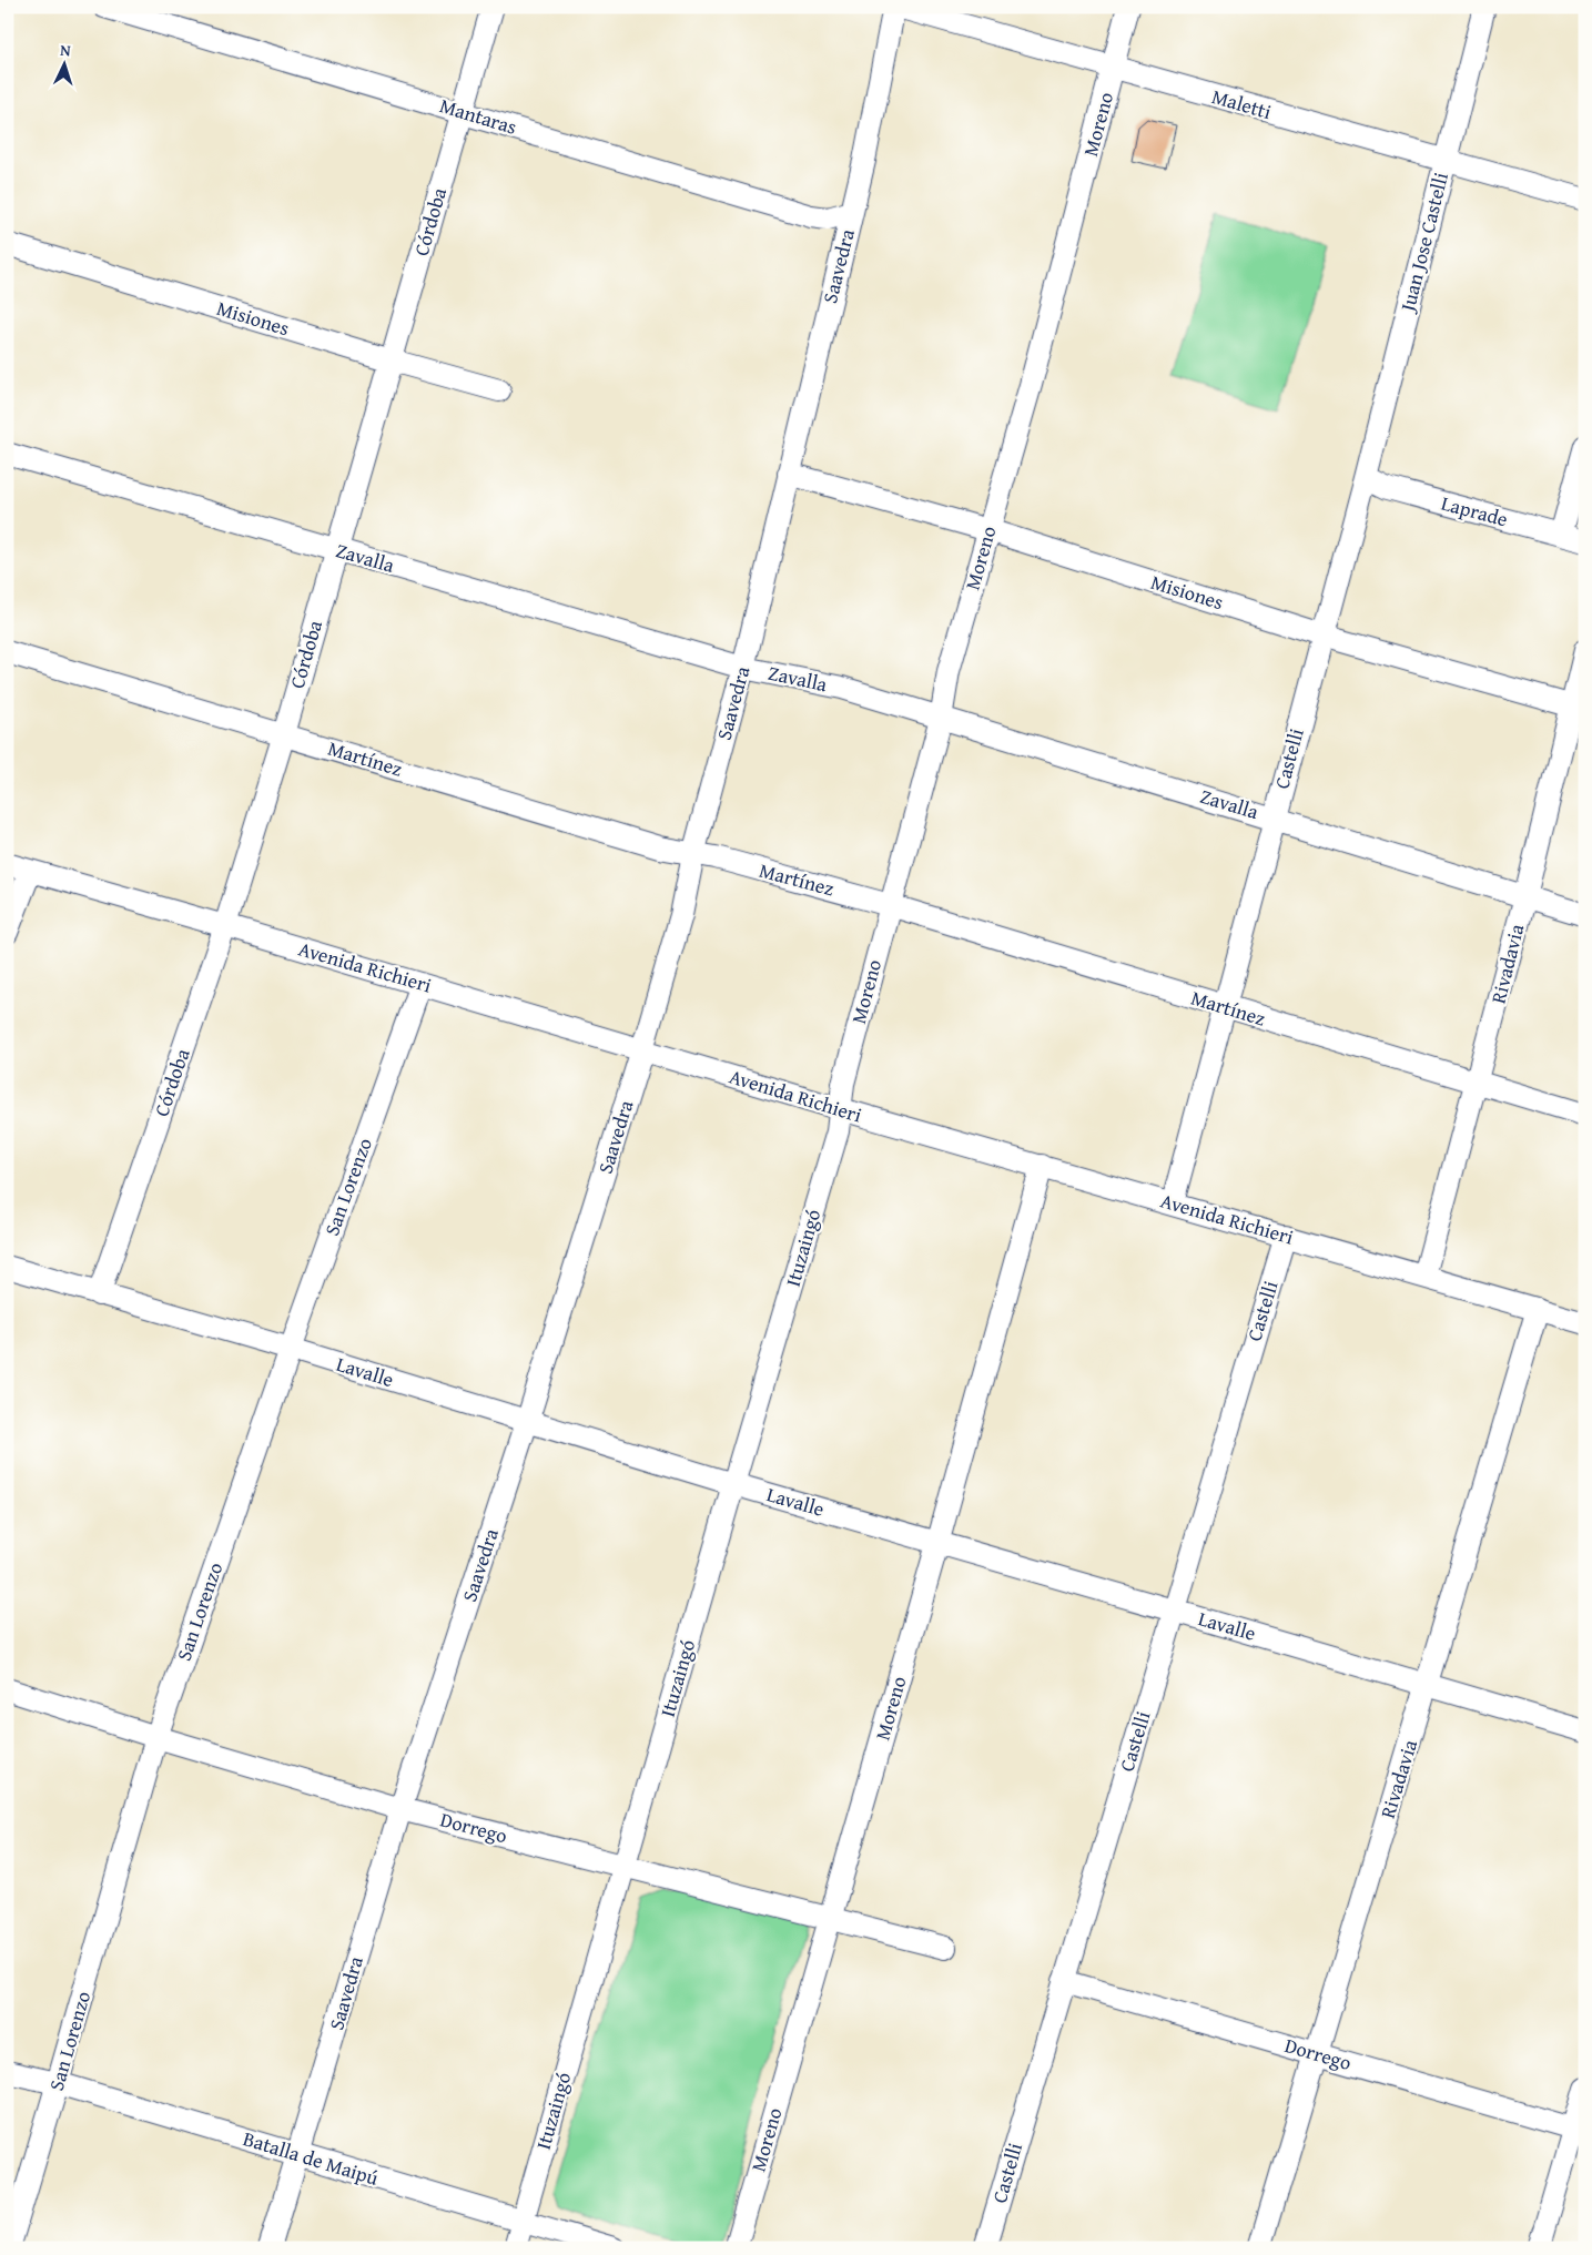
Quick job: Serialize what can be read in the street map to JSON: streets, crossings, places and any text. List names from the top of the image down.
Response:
{
  "streets": {
    "street": [
      "Maletti",
      "Mantaras",
      "Moreno",
      "Córdoba",
      "Juan Jose Castelli",
      "Saavedra",
      "Misiones",
      "Laprade",
      "Zavalla",
      "Martínez",
      "Castelli",
      "Rivadavia",
      "Avenida Richieri",
      "San Lorenzo",
      "Ituzaingó",
      "Lavalle",
      "Dorrego",
      "Batalla de Maipú"
    ]
  },
  "crossings": [
    ["Maletti", "Moreno"],
    ["Maletti", "Juan Jose Castelli"],
    ["Maletti", "Saavedra"],
    ["Mantaras", "Córdoba"],
    ["Mantaras", "Saavedra"],
    ["Moreno", "Misiones"],
    ["Moreno", "Zavalla"],
    ["Moreno", "Martínez"],
    ["Moreno", "Avenida Richieri"],
    ["Moreno", "Ituzaingó"],
    ["Moreno", "Lavalle"],
    ["Moreno", "Dorrego"],
    ["Córdoba", "Misiones"],
    ["Córdoba", "Zavalla"],
    ["Córdoba", "Martínez"],
    ["Córdoba", "Avenida Richieri"],
    ["Córdoba", "Lavalle"],
    ["Juan Jose Castelli", "Laprade"],
    ["Juan Jose Castelli", "Castelli"],
    ["Saavedra", "Misiones"],
    ["Saavedra", "Zavalla"],
    ["Saavedra", "Martínez"],
    ["Saavedra", "Avenida Richieri"],
    ["Saavedra", "Lavalle"],
    ["Saavedra", "Dorrego"],
    ["Saavedra", "Batalla de Maipú"],
    ["Misiones", "Castelli"],
    ["Misiones", "Rivadavia"],
    ["Laprade", "Castelli"],
    ["Zavalla", "Castelli"],
    ["Zavalla", "Rivadavia"],
    ["Martínez", "Castelli"],
    ["Martínez", "Rivadavia"],
    ["Castelli", "Avenida Richieri"],
    ["Castelli", "Lavalle"],
    ["Castelli", "Dorrego"],
    ["Rivadavia", "Avenida Richieri"],
    ["Rivadavia", "Lavalle"],
    ["Rivadavia", "Dorrego"],
    ["Avenida Richieri", "San Lorenzo"],
    ["Avenida Richieri", "Ituzaingó"],
    ["San Lorenzo", "Lavalle"],
    ["San Lorenzo", "Dorrego"],
    ["San Lorenzo", "Batalla de Maipú"],
    ["Ituzaingó", "Lavalle"],
    ["Ituzaingó", "Dorrego"],
    ["Ituzaingó", "Batalla de Maipú"]
  ],
  "north": "top"
}
